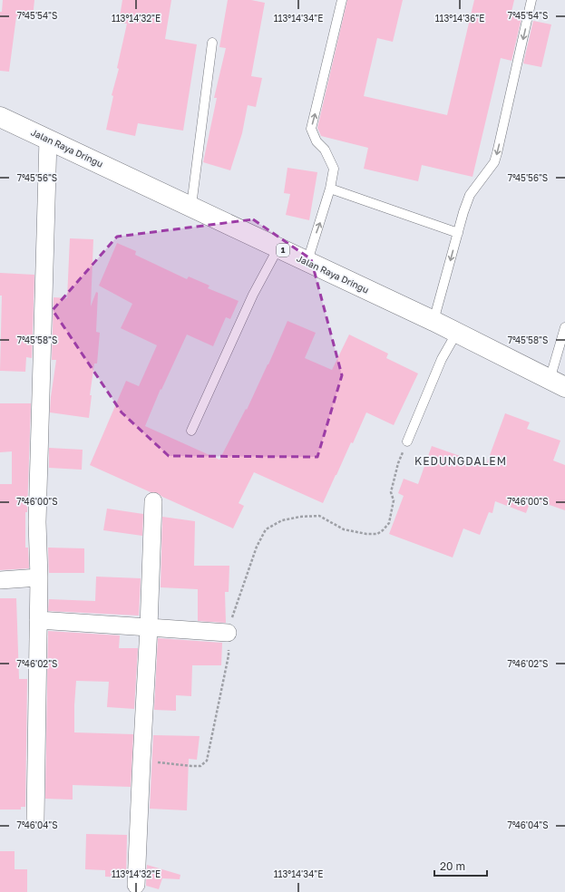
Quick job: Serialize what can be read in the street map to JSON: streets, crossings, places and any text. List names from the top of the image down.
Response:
{
  "streets": {
    "highway": ["Jalan Raya Dringu", "1"]
  },
  "districts": ["KEDUNGDALEM"],
  "scale_bar": "20 m",
  "coordinates": [
    "7°45'54\"S",
    "113°14'32\"E",
    "113°14'34\"E",
    "113°14'36\"E",
    "7°45'56\"S",
    "7°45'58\"S",
    "7°46'00\"S",
    "7°46'02\"S",
    "7°46'04\"S"
  ]
}
